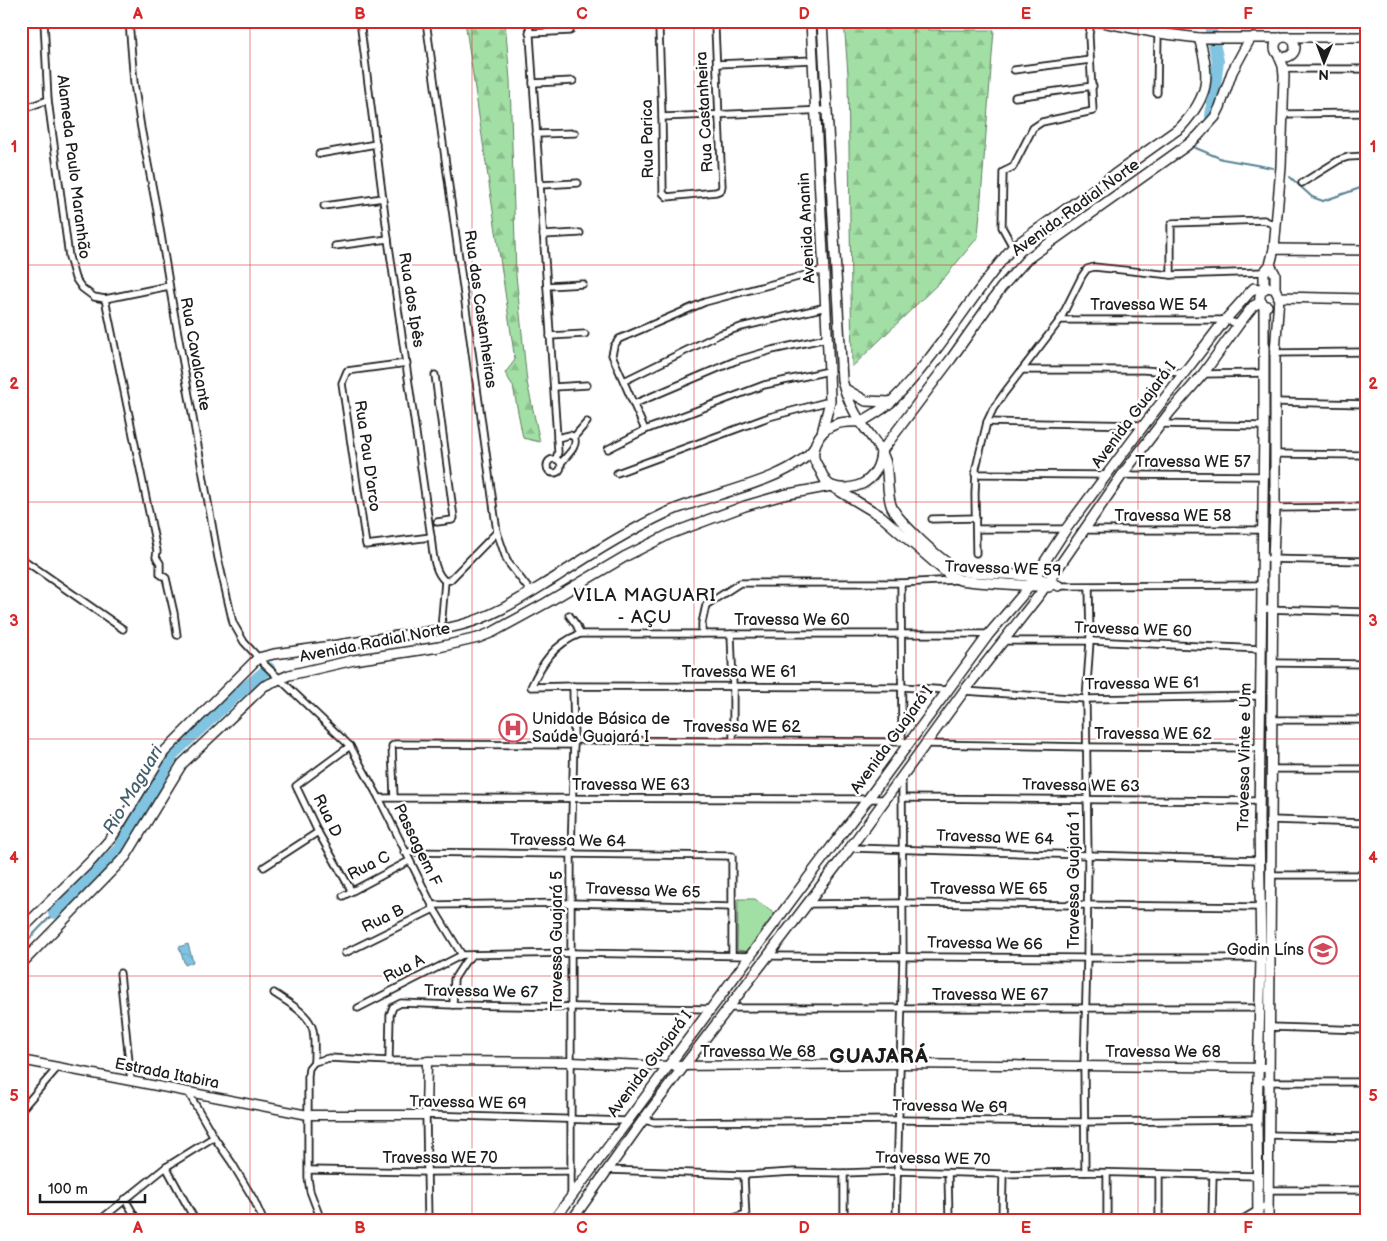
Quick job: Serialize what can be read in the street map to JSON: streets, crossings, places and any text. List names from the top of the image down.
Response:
{
  "streets": {
    "main road": [
      "Avenida Radial Norte",
      "Avenida Ananin",
      "Avenida Guajará I",
      "Travessa WE 59",
      "Travessa Vinte e Um"
    ],
    "street": [
      "Rua Castanheira",
      "Rua Parica",
      "Alameda Paulo Maranhão",
      "Rua dos Ipês",
      "Travessa WE 54",
      "Rua das Castanheiras",
      "Rua Cavalcante",
      "Rua Pau D'arco",
      "Travessa WE 57",
      "Travessa WE 58",
      "Travessa We 60",
      "Travessa WE 60",
      "Travessa WE 61",
      "Travessa WE 62",
      "Travessa WE 63",
      "Rua D",
      "Travessa WE 64",
      "Travessa We 64",
      "Passagem F",
      "Rua C",
      "Travessa Guajará 1",
      "Travessa WE 65",
      "Travessa We 65",
      "Rua B",
      "Travessa Guajará 5",
      "Travessa We 66",
      "Rua A",
      "Travessa We 67",
      "Travessa WE 67",
      "Travessa We 68",
      "Estrada Itabira",
      "Travessa WE 69",
      "Travessa We 69",
      "Travessa WE 70"
    ]
  },
  "crossings": [
    ["Rua Castanheira", "Rua Parica"],
    ["Avenida Radial Norte", "Avenida Ananin"],
    ["Avenida Radial Norte", "Rua das Castanheiras"],
    ["Avenida Radial Norte", "Rua Cavalcante"],
    ["Rua dos Ipês", "Rua Pau D'arco"],
    ["Travessa WE 54", "Avenida Guajará I"],
    ["Rua Cavalcante", "Rua D"],
    ["Rua Cavalcante", "Passagem F"],
    ["Avenida Guajará I", "Travessa WE 57"],
    ["Avenida Guajará I", "Travessa WE 58"],
    ["Avenida Guajará I", "Travessa WE 59"],
    ["Avenida Guajará I", "Travessa We 60"],
    ["Avenida Guajará I", "Travessa WE 60"],
    ["Avenida Guajará I", "Travessa WE 61"],
    ["Avenida Guajará I", "Travessa WE 62"],
    ["Avenida Guajará I", "Travessa Vinte e Um"],
    ["Avenida Guajará I", "Travessa WE 63"],
    ["Avenida Guajará I", "Travessa WE 64"],
    ["Avenida Guajará I", "Travessa WE 65"],
    ["Avenida Guajará I", "Travessa Guajará 5"],
    ["Avenida Guajará I", "Travessa We 66"],
    ["Avenida Guajará I", "Travessa We 67"],
    ["Avenida Guajará I", "Travessa WE 67"],
    ["Avenida Guajará I", "Travessa We 68"],
    ["Avenida Guajará I", "Travessa WE 69"],
    ["Avenida Guajará I", "Travessa We 69"],
    ["Avenida Guajará I", "Travessa WE 70"],
    ["Travessa WE 57", "Travessa Vinte e Um"],
    ["Travessa WE 58", "Travessa Vinte e Um"],
    ["Travessa WE 59", "Travessa We 60"],
    ["Travessa WE 59", "Travessa Vinte e Um"],
    ["Travessa WE 59", "Travessa Guajará 1"],
    ["Travessa We 60", "Travessa WE 61"],
    ["Travessa WE 60", "Travessa Vinte e Um"],
    ["Travessa WE 60", "Travessa Guajará 1"],
    ["Travessa WE 61", "Travessa Vinte e Um"],
    ["Travessa WE 61", "Travessa Guajará 1"],
    ["Travessa WE 61", "Travessa Guajará 5"],
    ["Travessa WE 62", "Travessa Vinte e Um"],
    ["Travessa WE 62", "Travessa WE 63"],
    ["Travessa WE 62", "Travessa Guajará 1"],
    ["Travessa WE 62", "Travessa Guajará 5"],
    ["Travessa Vinte e Um", "Travessa WE 63"],
    ["Travessa Vinte e Um", "Travessa WE 64"],
    ["Travessa Vinte e Um", "Travessa WE 65"],
    ["Travessa Vinte e Um", "Travessa We 66"],
    ["Travessa Vinte e Um", "Travessa We 68"],
    ["Travessa Vinte e Um", "Travessa We 69"],
    ["Travessa Vinte e Um", "Travessa WE 70"],
    ["Travessa WE 63", "Passagem F"],
    ["Travessa WE 63", "Travessa Guajará 1"],
    ["Travessa WE 63", "Travessa Guajará 5"],
    ["Rua D", "Passagem F"],
    ["Rua D", "Rua C"],
    ["Travessa WE 64", "Travessa Guajará 1"],
    ["Travessa We 64", "Passagem F"],
    ["Travessa We 64", "Travessa We 65"],
    ["Travessa We 64", "Travessa Guajará 5"],
    ["Passagem F", "Rua C"],
    ["Passagem F", "Travessa We 65"],
    ["Passagem F", "Rua B"],
    ["Passagem F", "Rua A"],
    ["Travessa Guajará 1", "Travessa WE 65"],
    ["Travessa Guajará 1", "Travessa We 66"],
    ["Travessa Guajará 1", "Travessa WE 67"],
    ["Travessa Guajará 1", "Travessa We 68"],
    ["Travessa Guajará 1", "Travessa We 69"],
    ["Travessa Guajará 1", "Travessa WE 70"],
    ["Travessa We 65", "Rua B"],
    ["Travessa We 65", "Travessa Guajará 5"],
    ["Travessa Guajará 5", "Travessa We 67"],
    ["Travessa Guajará 5", "Travessa We 68"],
    ["Travessa Guajará 5", "Travessa WE 69"],
    ["Travessa Guajará 5", "Travessa WE 70"],
    ["Travessa We 67", "Travessa WE 67"],
    ["Estrada Itabira", "Travessa WE 69"]
  ],
  "districts": ["VILA MAGUARI - AÇU", "GUAJARÁ"],
  "water": ["Rio Maguari"],
  "places": {
    "hospital": ["Unidade Básica de Saúde Guajará I"],
    "school or university": ["Godin Líns"]
  },
  "scale_bar": "100 m",
  "north": "bottom",
  "grid": {
    "columns": [
      "A",
      "B",
      "C",
      "D",
      "E",
      "F"
    ],
    "rows": [
      "1",
      "2",
      "3",
      "4",
      "5"
    ]
  }
}
